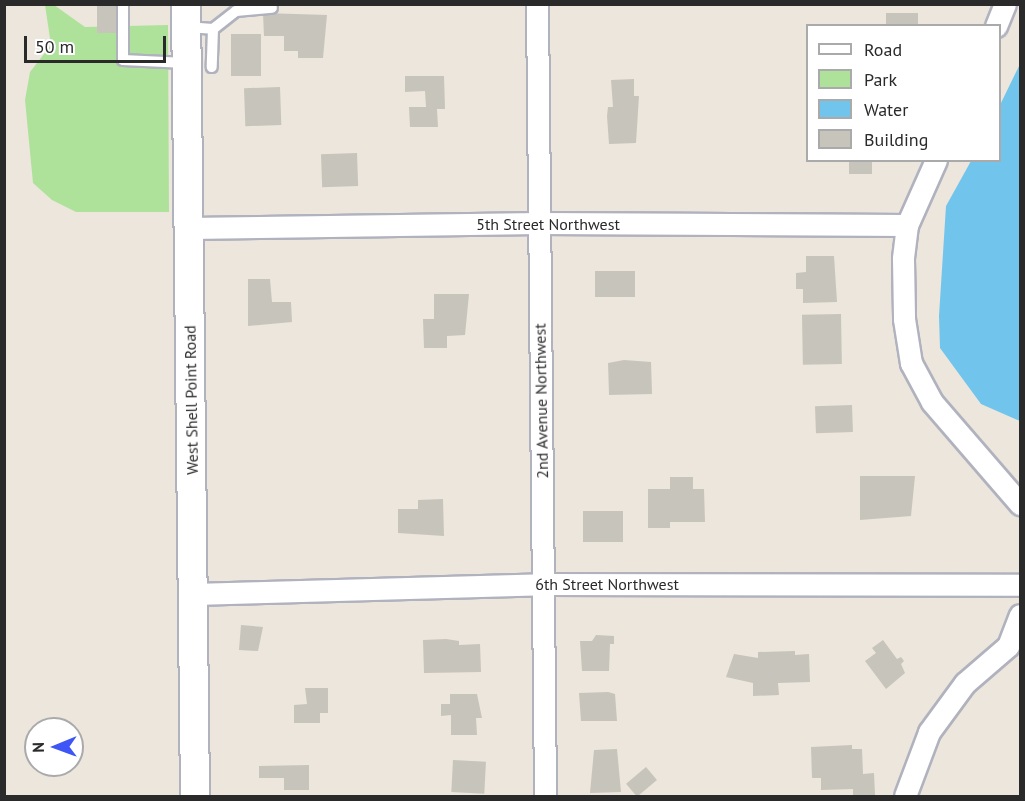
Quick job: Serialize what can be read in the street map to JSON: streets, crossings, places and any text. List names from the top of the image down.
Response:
{
  "streets": {
    "street": [
      "5th Street Northwest",
      "West Shell Point Road",
      "2nd Avenue Northwest",
      "6th Street Northwest"
    ]
  },
  "crossings": [
    ["5th Street Northwest", "West Shell Point Road"],
    ["5th Street Northwest", "2nd Avenue Northwest"],
    ["West Shell Point Road", "6th Street Northwest"],
    ["2nd Avenue Northwest", "6th Street Northwest"]
  ],
  "legend": [
    "Road",
    "Park",
    "Water",
    "Building"
  ],
  "scale_bar": "50 m",
  "north": "left"
}
